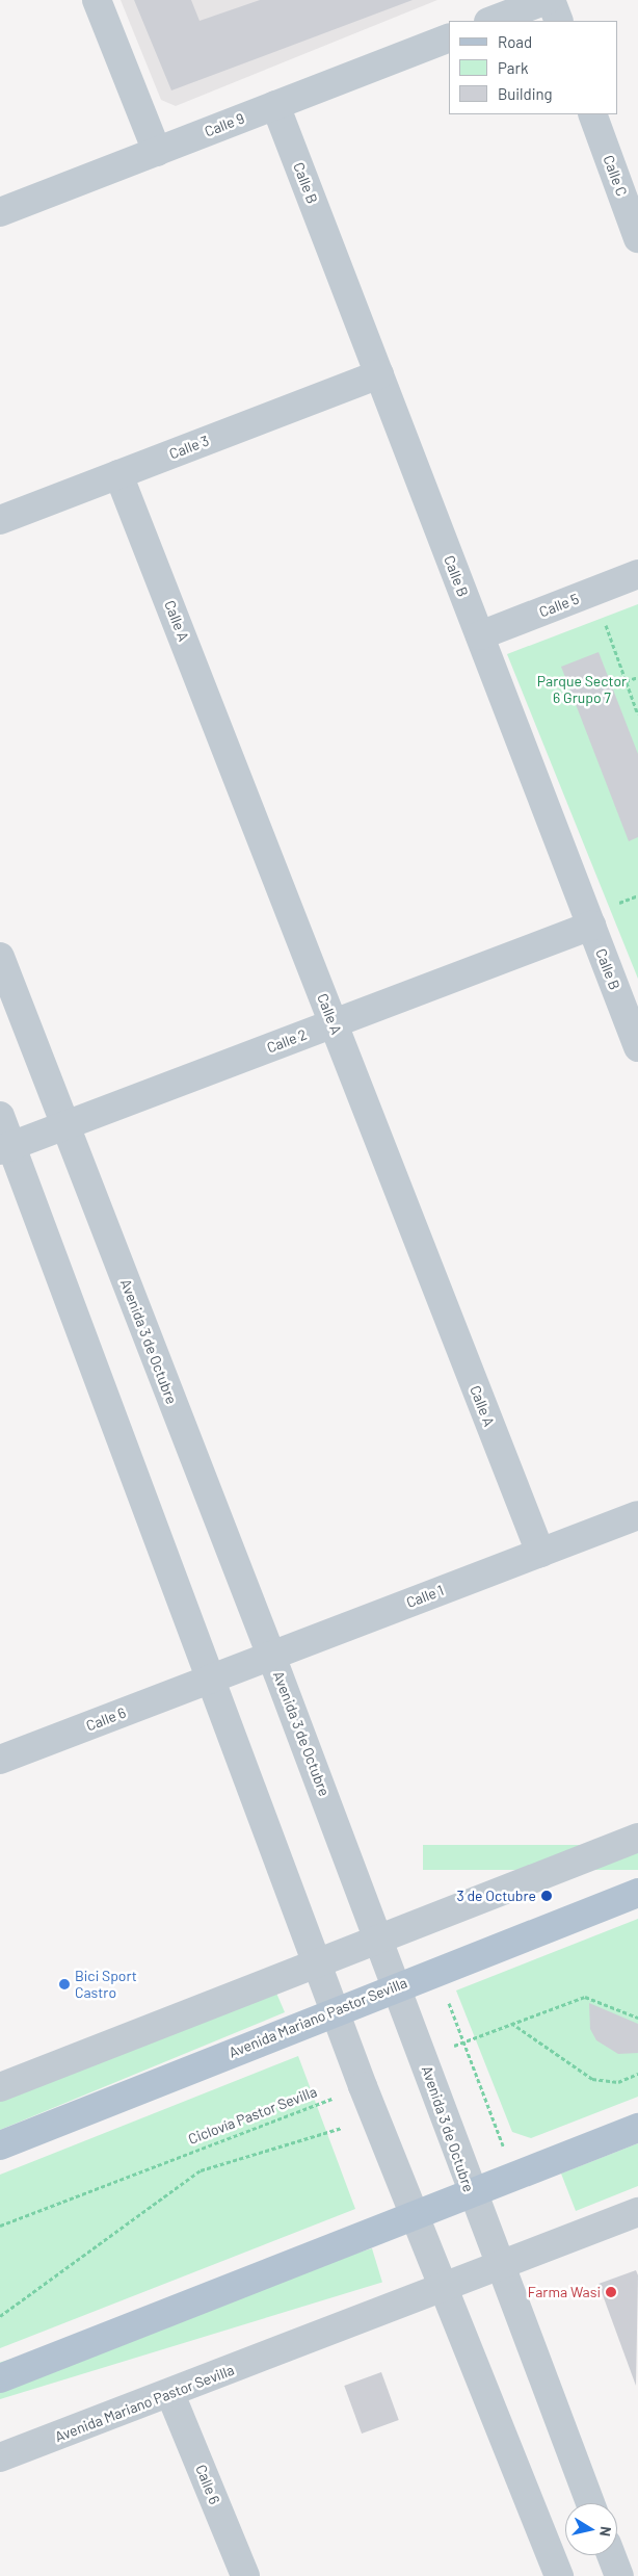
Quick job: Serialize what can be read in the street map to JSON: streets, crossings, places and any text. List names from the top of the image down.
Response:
{
  "streets": {
    "main road": ["Avenida Mariano Pastor Sevilla"],
    "street": [
      "Calle 9",
      "Calle C",
      "Calle B",
      "Calle 3",
      "Calle 5",
      "Calle A",
      "Calle 2",
      "Avenida 3 de Octubre",
      "Calle 1",
      "Calle 6"
    ],
    "path": ["Ciclovía Pastor Sevilla"]
  },
  "crossings": [
    ["Calle 9", "Calle B"],
    ["Calle B", "Calle 3"],
    ["Calle B", "Calle 5"],
    ["Calle B", "Calle 2"],
    ["Calle 3", "Calle A"],
    ["Calle A", "Calle 2"],
    ["Calle A", "Calle 1"],
    ["Calle 2", "Avenida 3 de Octubre"],
    ["Avenida 3 de Octubre", "Calle 1"],
    ["Avenida 3 de Octubre", "Avenida Mariano Pastor Sevilla"],
    ["Calle 1", "Calle 6"],
    ["Calle 6", "Avenida Mariano Pastor Sevilla"]
  ],
  "parks": ["Parque Sector 6 Grupo 7"],
  "places": ["3 de Octubre", "Bici Sport Castro", "Farma Wasi"],
  "legend": ["Road", "Park", "Building"],
  "north": "right"
}
